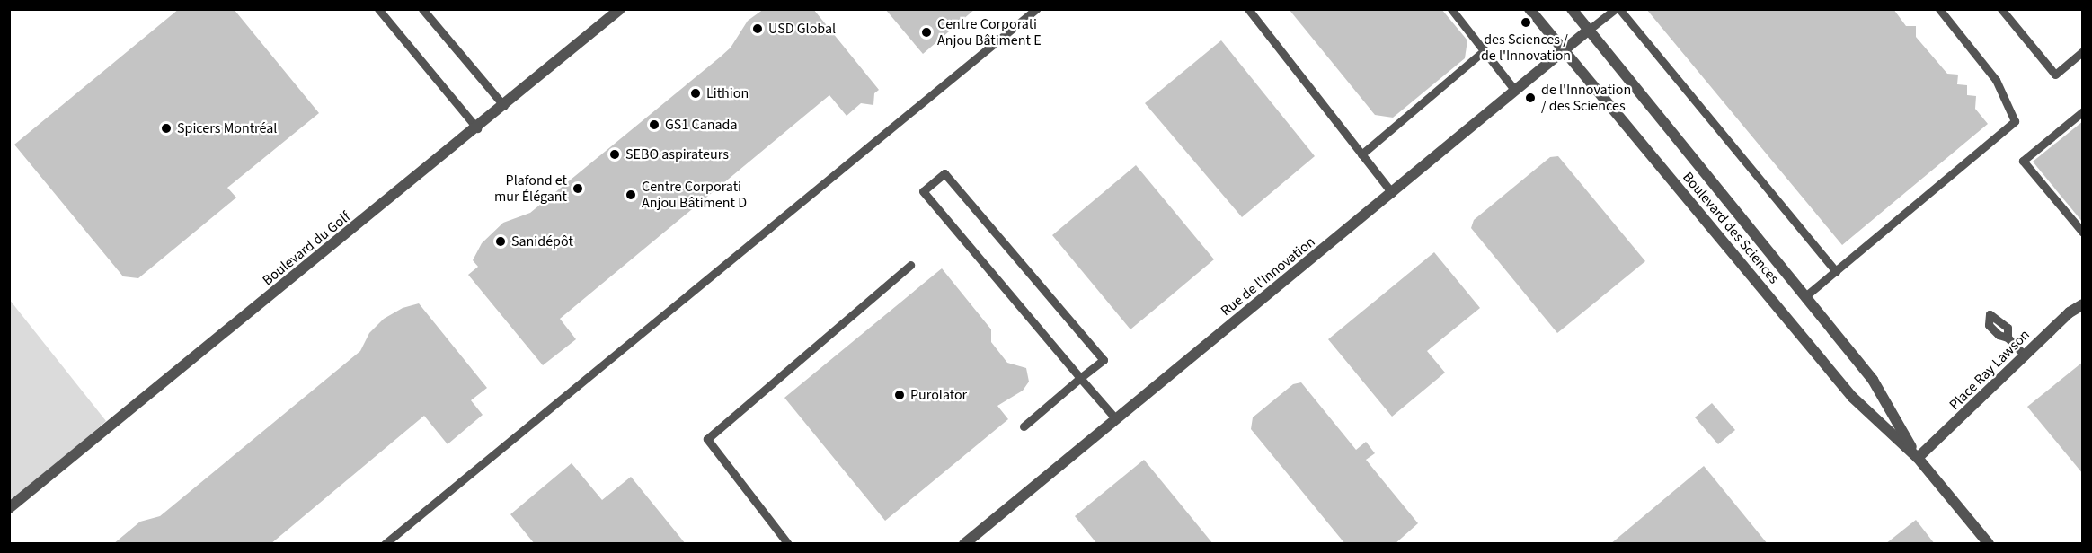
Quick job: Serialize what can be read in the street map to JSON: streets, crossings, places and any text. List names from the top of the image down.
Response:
{
  "streets": {
    "street": [
      "Boulevard des Sciences",
      "Boulevard du Golf",
      "Rue de l'Innovation",
      "Place Ray Lawson"
    ]
  },
  "crossings": [
    ["Boulevard des Sciences", "Rue de l'Innovation"],
    ["Boulevard des Sciences", "Place Ray Lawson"]
  ],
  "places": [
    "des Sciences / de l'Innovation",
    "USD Global",
    "Centre Corporati Anjou Bâtiment E",
    "Lithion",
    "de l'Innovation / des Sciences",
    "GS1 Canada",
    "Spicers Montréal",
    "SEBO aspirateurs",
    "Plafond et mur Élégant",
    "Centre Corporati Anjou Bâtiment D",
    "Sanidépôt",
    "Purolator"
  ]
}
